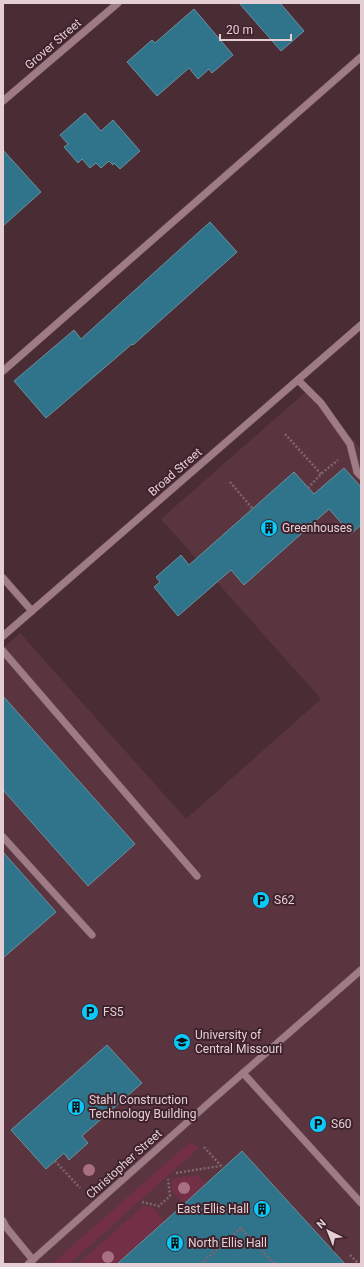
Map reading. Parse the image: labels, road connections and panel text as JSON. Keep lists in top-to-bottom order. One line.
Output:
{"streets":{"street":["Grover Street","Broad Street","Christopher Street"]},"places":{"building":["Greenhouses","Stahl Construction Technology Building","East Ellis Hall","North Ellis Hall"],"parking":["S62","FS5","S60"],"school or university":["University of Central Missouri"]},"scale_bar":"20 m","north":"top left"}
